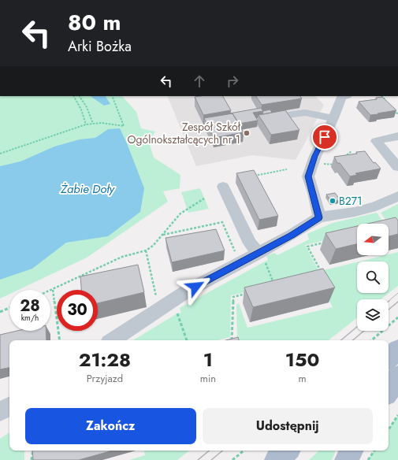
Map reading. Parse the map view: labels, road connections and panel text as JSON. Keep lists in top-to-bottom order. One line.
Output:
{"water":["Żabie Doły"],"places":["Zespół Szkół Ogólnokształcących nr 1","B271"],"north":"left","page":{"turn":["80 m","Arki Bożka"],"speed":"28 km/h","limit":"30","eta":["21:28","Przyjazd","1","min","150","m"],"buttons":["Zakończ","Udostępnij"]}}
